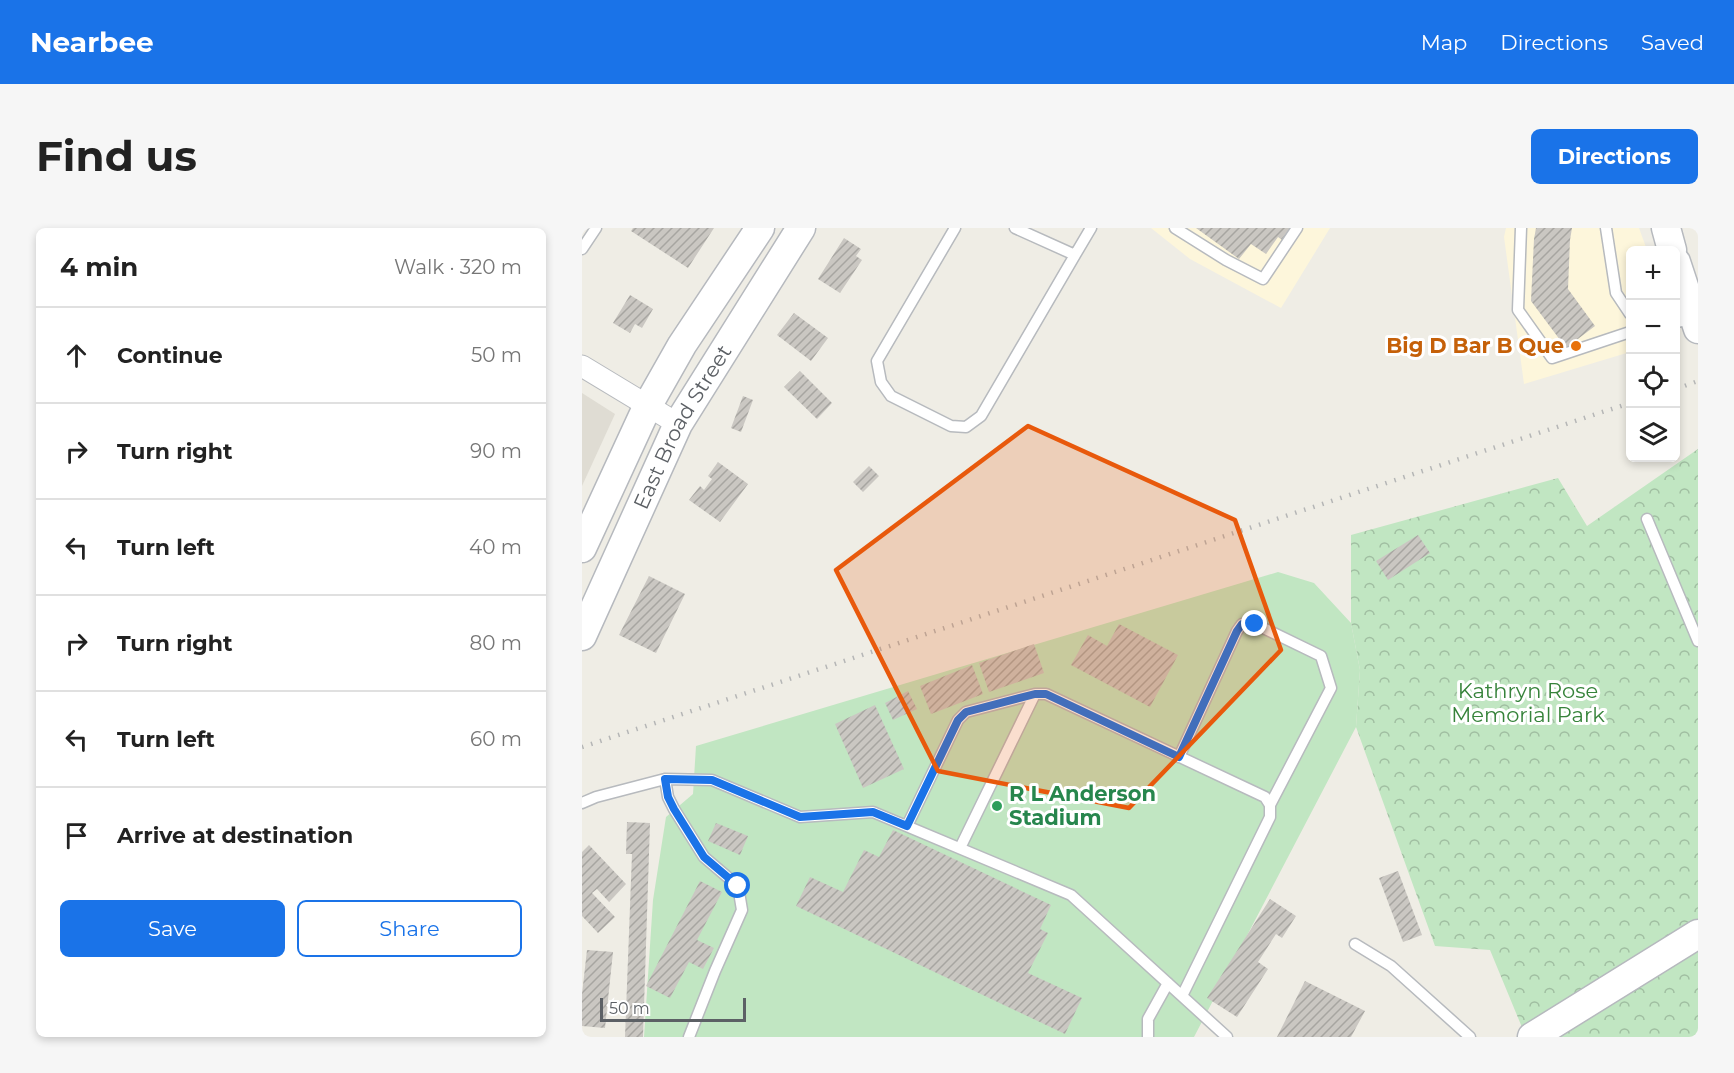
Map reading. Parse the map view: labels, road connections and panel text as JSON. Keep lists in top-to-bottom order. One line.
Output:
{"streets":{"main road":["East Broad Street"]},"parks":["Kathryn Rose Memorial Park"],"places":["Big D Bar B Que","R L Anderson Stadium"],"scale_bar":"50 m","page":{"header":"Nearbee","nav":["Map","Directions","Saved"],"buttons":["Directions",["Save","Share"]],"title":"Find us","heading":["4 min","Walk · 320 m"],"map_buttons":["+","−"],"list":[["Continue","50 m"],["Turn right","90 m"],["Turn left","40 m"],["Turn right","80 m"],["Turn left","60 m"],"Arrive at destination"],"scale":"50 m"}}
